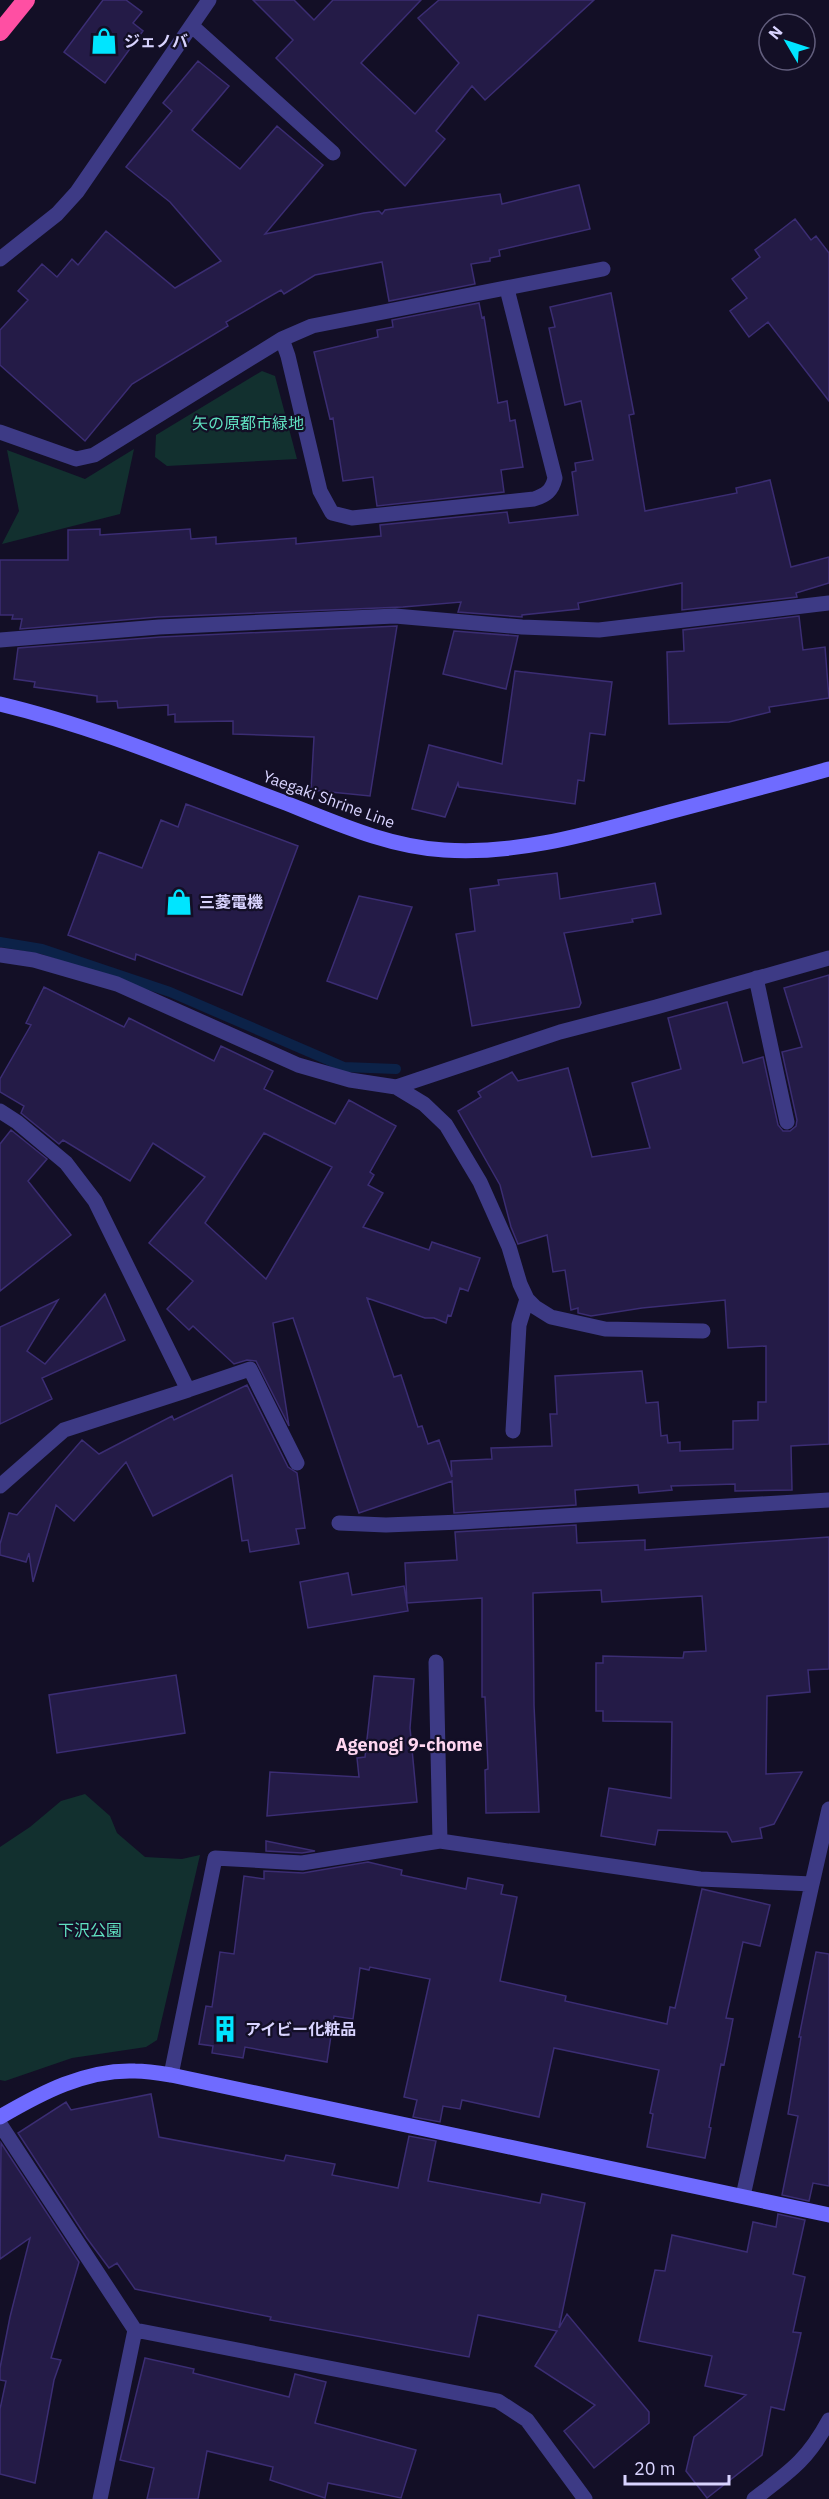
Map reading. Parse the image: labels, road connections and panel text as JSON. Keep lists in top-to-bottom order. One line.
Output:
{"streets":{"main road":["Yaegaki Shrine Line"]},"districts":["Agenogi 9-chome"],"parks":["矢の原都市緑地","下沢公園"],"places":{"shop":["ジェノバ","三菱電機"],"building":["アイビー化粧品"]},"scale_bar":"20 m","north":"top left"}
